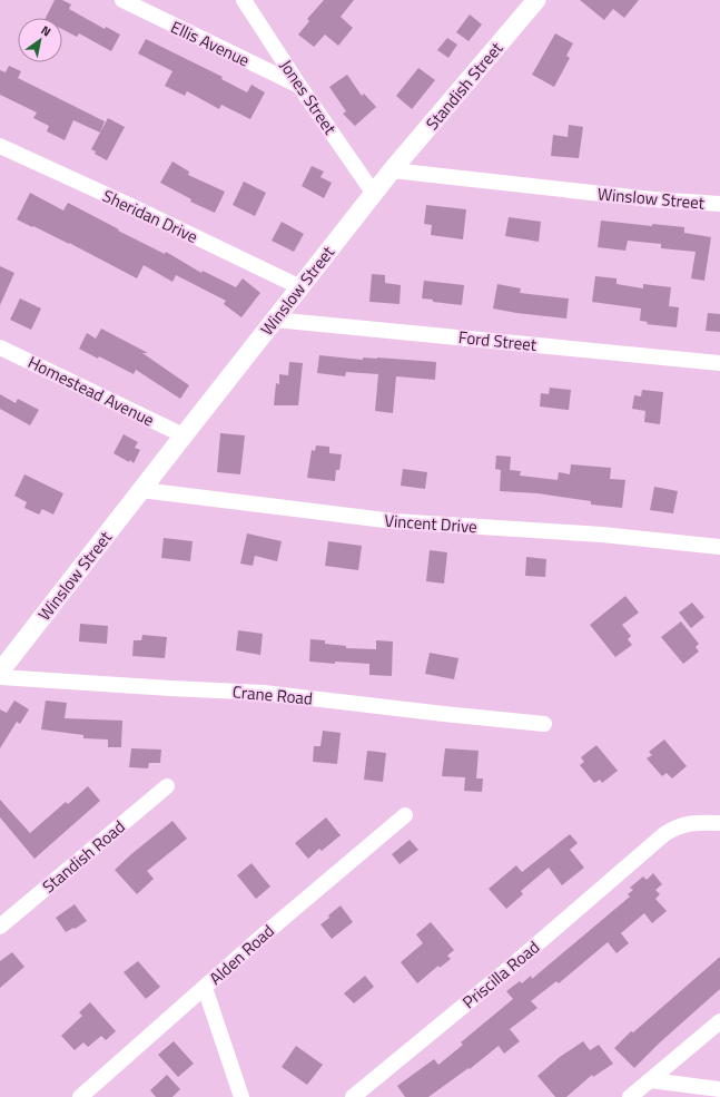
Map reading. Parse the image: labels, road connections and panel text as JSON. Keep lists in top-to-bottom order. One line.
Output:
{"streets":{"street":["Ellis Avenue","Standish Street","Jones Street","Winslow Street","Sheridan Drive","Ford Street","Homestead Avenue","Vincent Drive","Crane Road","Standish Road","Alden Road","Priscilla Road"]},"crossings":[["Ellis Avenue","Jones Street"],["Standish Street","Winslow Street"],["Jones Street","Winslow Street"],["Winslow Street","Sheridan Drive"],["Winslow Street","Ford Street"],["Winslow Street","Homestead Avenue"],["Winslow Street","Vincent Drive"]],"north":"top right"}
